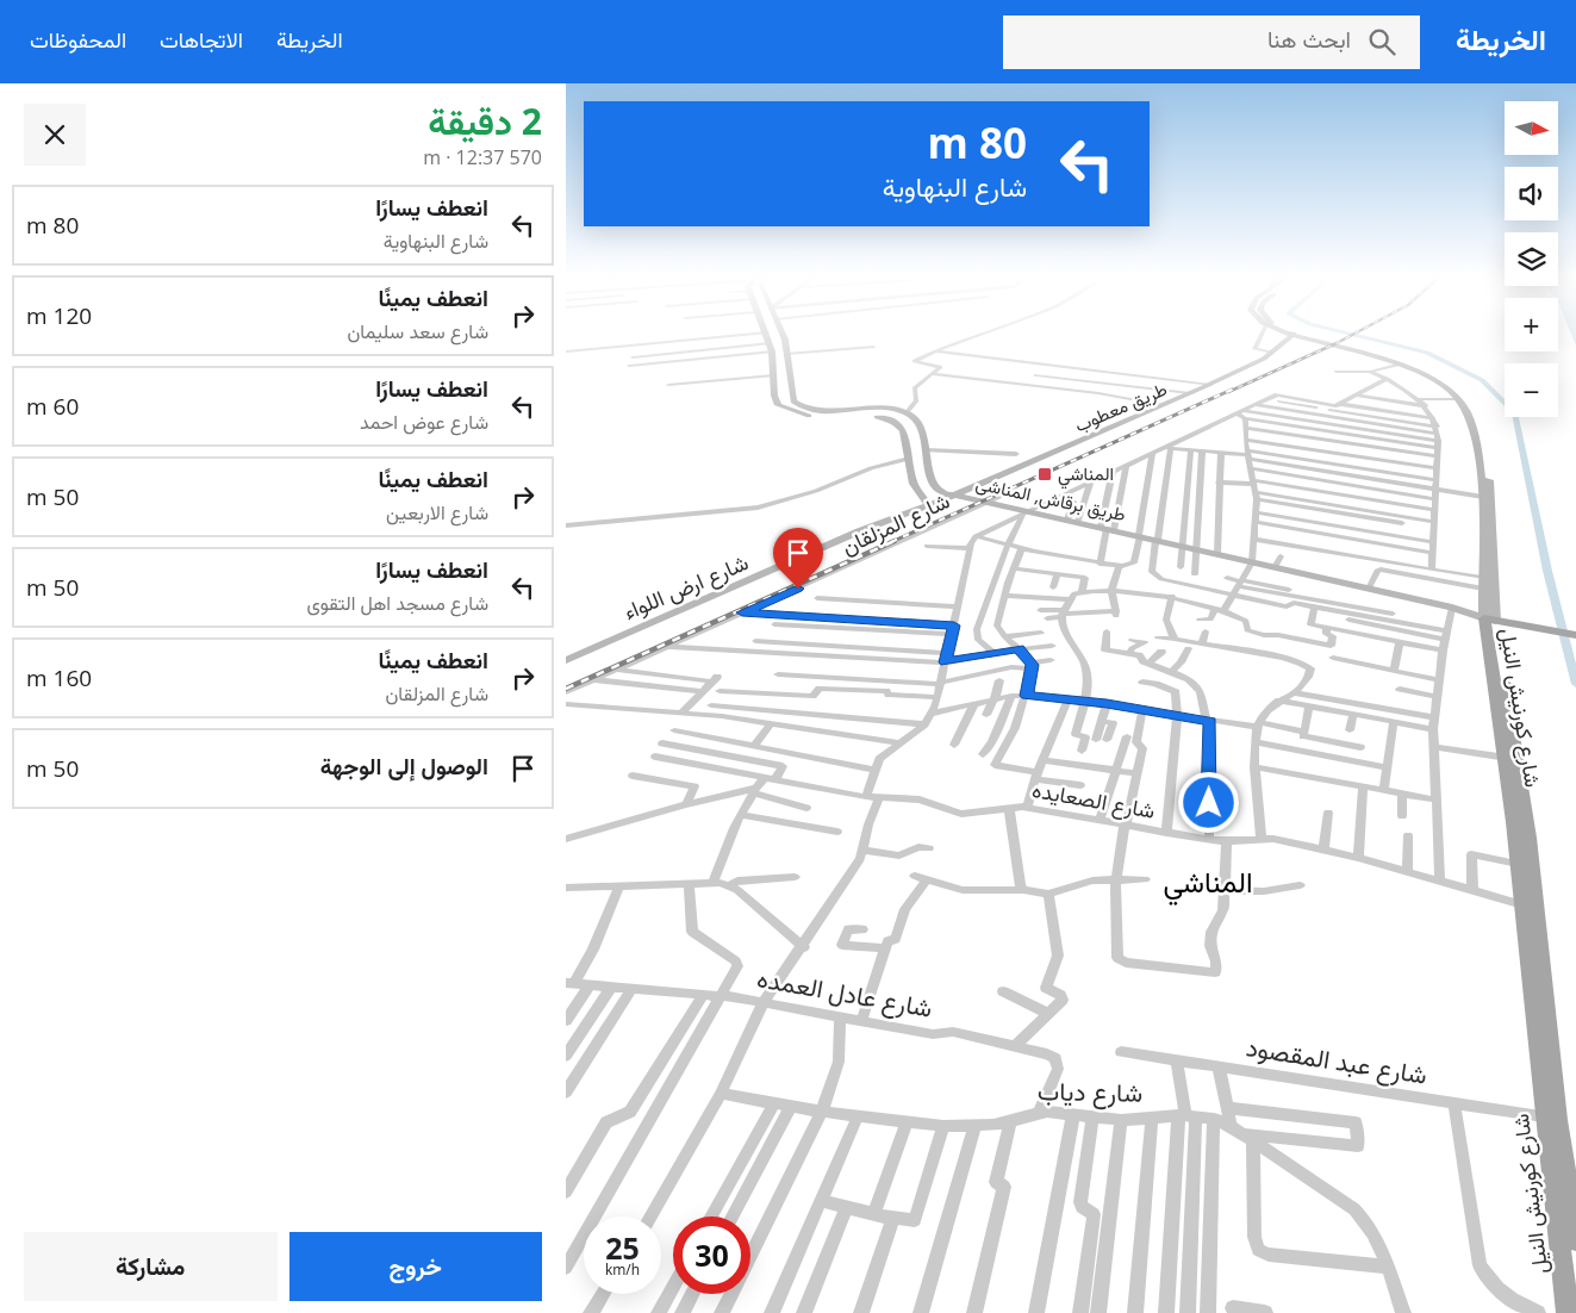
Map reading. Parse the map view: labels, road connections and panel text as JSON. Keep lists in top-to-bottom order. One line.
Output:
{"streets":{"main road":["شارع كورنيش النيل"],"street":["طريق معطوب","طريق برقاش, المناشى","شارع المزلقان","شارع ارض اللواء","شارع الصعايده","شارع عادل العمده","شارع عبد المقصود","شارع دياب"]},"crossings":[["طريق معطوب","طريق برقاش, المناشى"],["طريق معطوب","شارع ارض اللواء"],["طريق معطوب","شارع كورنيش النيل"],["طريق برقاش, المناشى","شارع المزلقان"],["طريق برقاش, المناشى","شارع ارض اللواء"],["طريق برقاش, المناشى","شارع كورنيش النيل"],["شارع كورنيش النيل","شارع الصعايده"],["شارع كورنيش النيل","شارع عبد المقصود"],["شارع عادل العمده","شارع دياب"]],"districts":["المناشي"],"places":{"transit":["المناشي"]},"north":"right","page":{"header":"الخريطة","search":"ابحث هنا","nav":["الخريطة","الاتجاهات","المحفوظات"],"heading":["2 دقيقة","570 m · 12:37"],"map_buttons":["+","−"],"turn":["80 m","شارع البنهاوية"],"list":[{"name":"انعطف يسارًا","note":"شارع البنهاوية","value":"80 m"},{"name":"انعطف يمينًا","note":"شارع سعد سليمان","value":"120 m"},{"name":"انعطف يسارًا","note":"شارع عوض احمد","value":"60 m"},{"name":"انعطف يمينًا","note":"شارع الاربعين","value":"50 m"},{"name":"انعطف يسارًا","note":"شارع مسجد اهل التقوى","value":"50 m"},{"name":"انعطف يمينًا","note":"شارع المزلقان","value":"160 m"},{"name":"الوصول إلى الوجهة","value":"50 m"}],"speed":"25 km/h","limit":"30","buttons":["خروج","مشاركة"]}}
